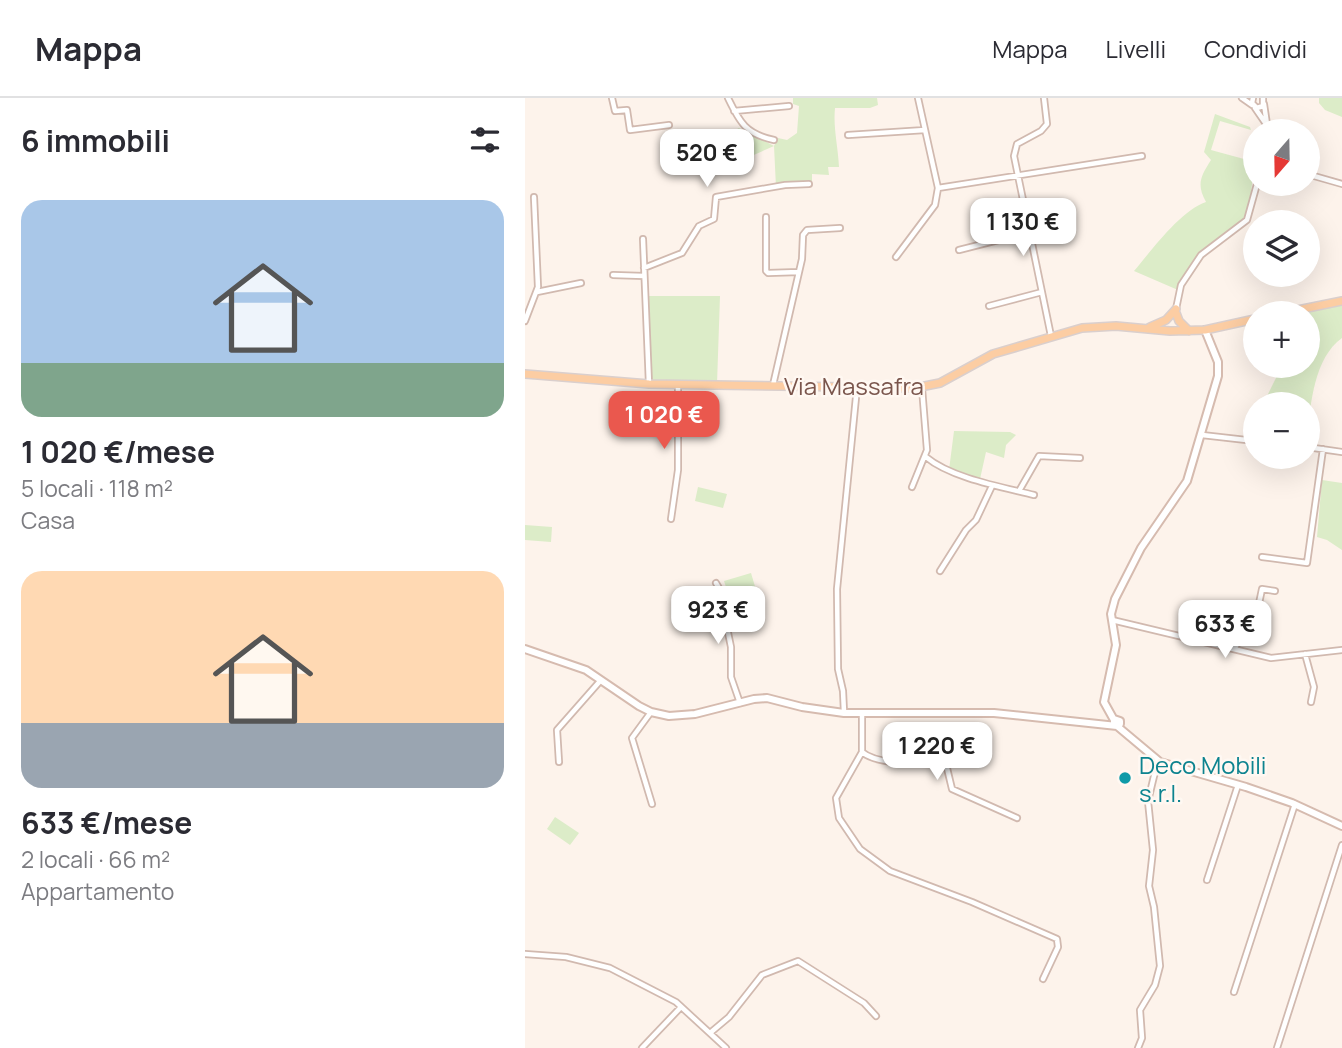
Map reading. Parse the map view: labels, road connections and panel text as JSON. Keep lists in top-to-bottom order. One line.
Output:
{"streets":{"main road":["Via Massafra"]},"places":["Deco Mobili s.r.l."],"north":"bottom","page":{"header":"Mappa","nav":["Mappa","Livelli","Condividi"],"heading":"6 immobili","map_buttons":["+","−"],"price":["520 €","1 130 €","1 020 €","923 €","633 €","1 220 €"],"list":[{"name":"1 020 €/mese","note":"5 locali · 118 m² · Casa"},{"name":"633 €/mese","note":"2 locali · 66 m² · Appartamento"}]}}
